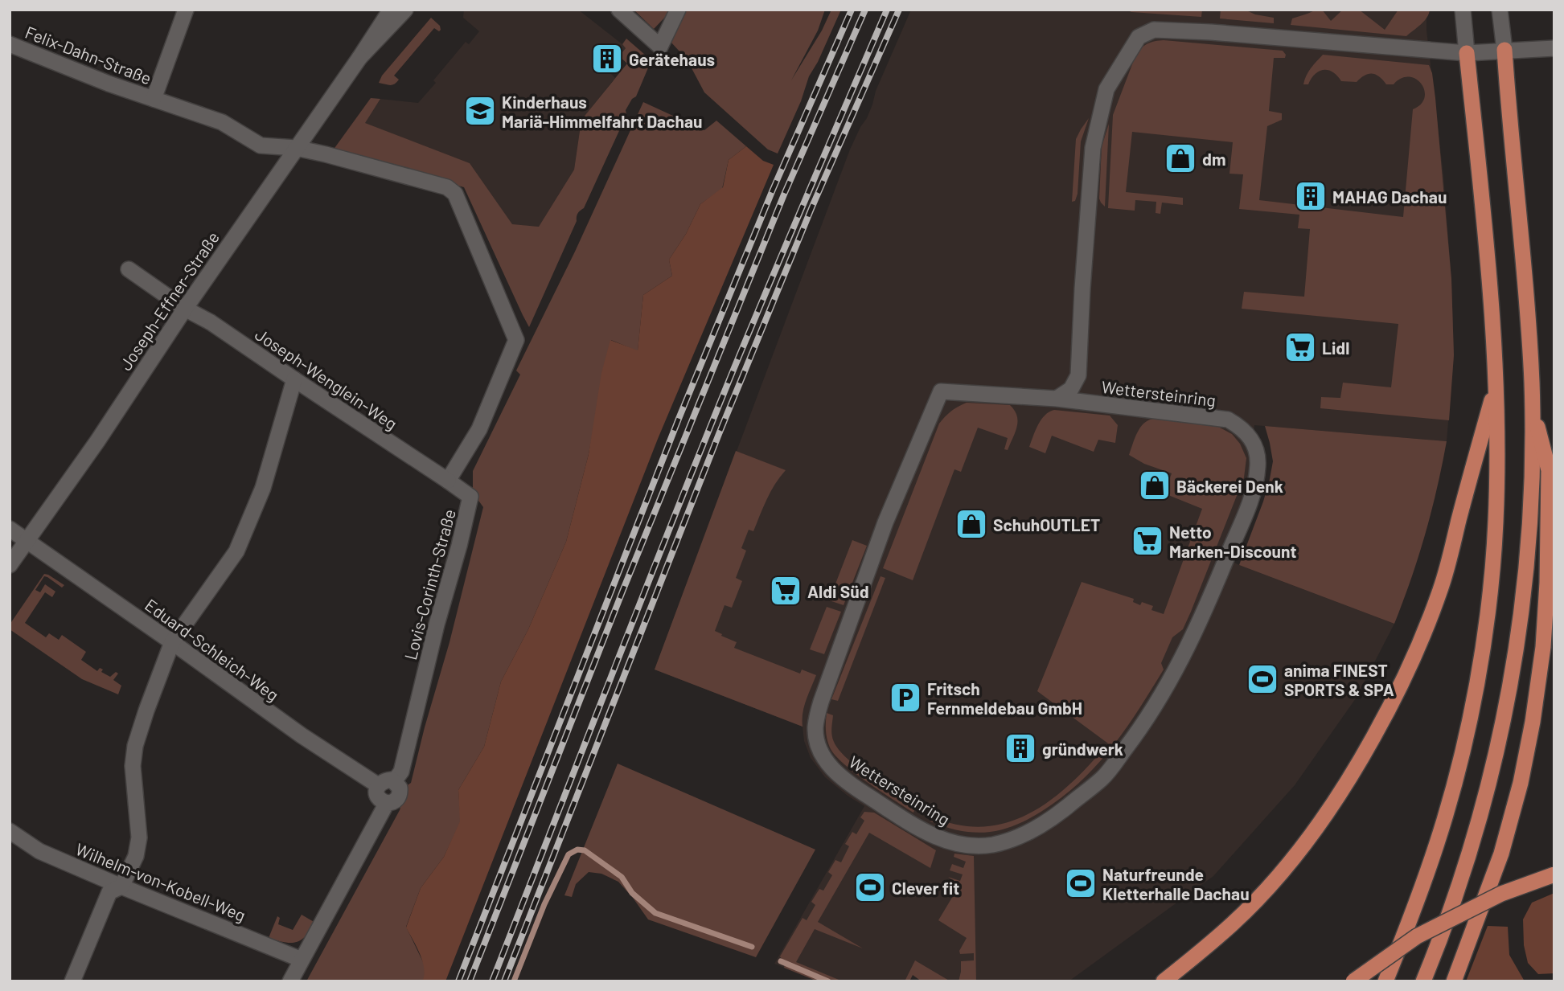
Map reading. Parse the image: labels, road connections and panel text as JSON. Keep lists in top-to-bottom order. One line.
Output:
{"streets":{"street":["Felix-Dahn-Straße","Joseph-Effner-Straße","Joseph-Wenglein-Weg","Wettersteinring","Lovis-Corinth-Straße","Eduard-Schleich-Weg","Wilhelm-von-Kobell-Weg"]},"crossings":[["Felix-Dahn-Straße","Joseph-Effner-Straße"],["Joseph-Effner-Straße","Joseph-Wenglein-Weg"],["Joseph-Effner-Straße","Eduard-Schleich-Weg"],["Joseph-Wenglein-Weg","Lovis-Corinth-Straße"],["Lovis-Corinth-Straße","Eduard-Schleich-Weg"],["Lovis-Corinth-Straße","Wilhelm-von-Kobell-Weg"]],"places":{"building":["Gerätehaus","MAHAG Dachau","gründwerk"],"school or university":["Kinderhaus Mariä-Himmelfahrt Dachau"],"shop":["dm","Bäckerei Denk","SchuhOUTLET"],"supermarket":["Lidl","Netto Marken-Discount","Aldi Süd"],"sports":["anima FINEST SPORTS & SPA","Naturfreunde Kletterhalle Dachau","Clever fit"],"parking":["Fritsch Fernmeldebau GmbH"]}}
